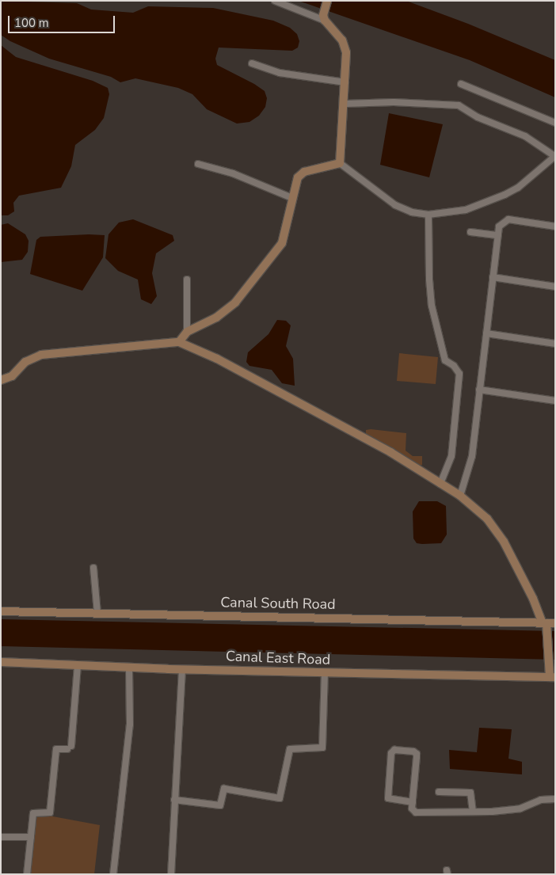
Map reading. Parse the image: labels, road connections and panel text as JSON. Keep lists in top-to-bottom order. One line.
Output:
{"streets":{"street":["Canal South Road","Canal East Road"]},"scale_bar":"100 m"}
